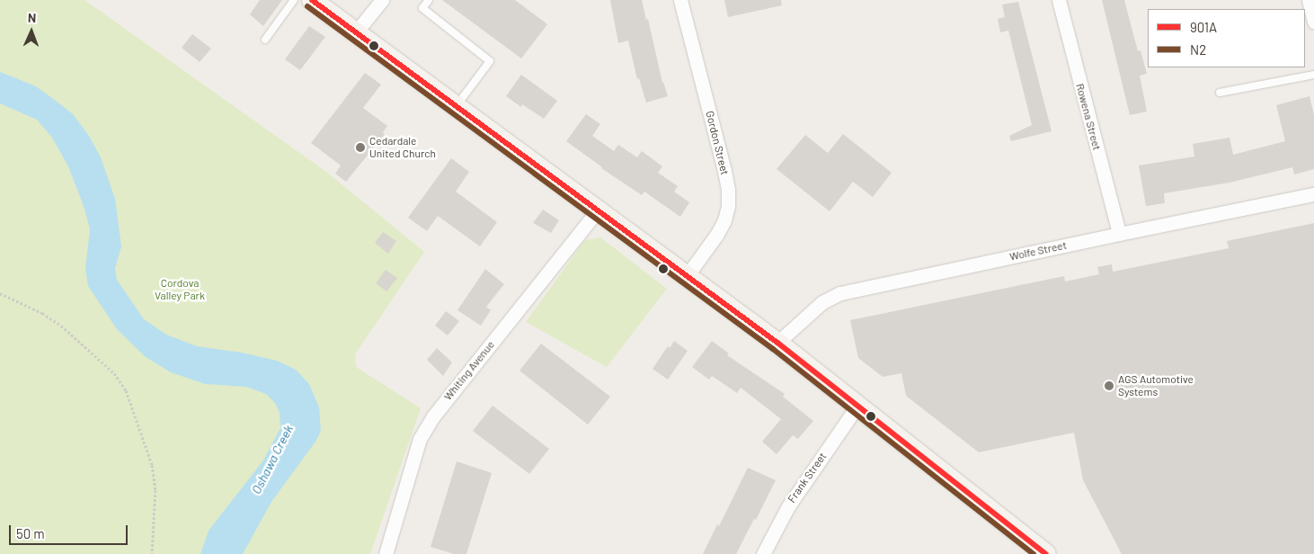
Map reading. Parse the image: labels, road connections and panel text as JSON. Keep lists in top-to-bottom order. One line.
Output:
{"streets":{"street":["Rowena Street","Gordon Street","Wolfe Street","Whiting Avenue","Frank Street"]},"crossings":[["Rowena Street","Wolfe Street"]],"water":["Oshawa Creek"],"parks":["Cordova Valley Park"],"places":["Cedardale United Church","AGS Automotive Systems"],"lines":["transit line 901A","transit line N2"],"legend":["901A","N2"],"scale_bar":"50 m","north":"top"}
